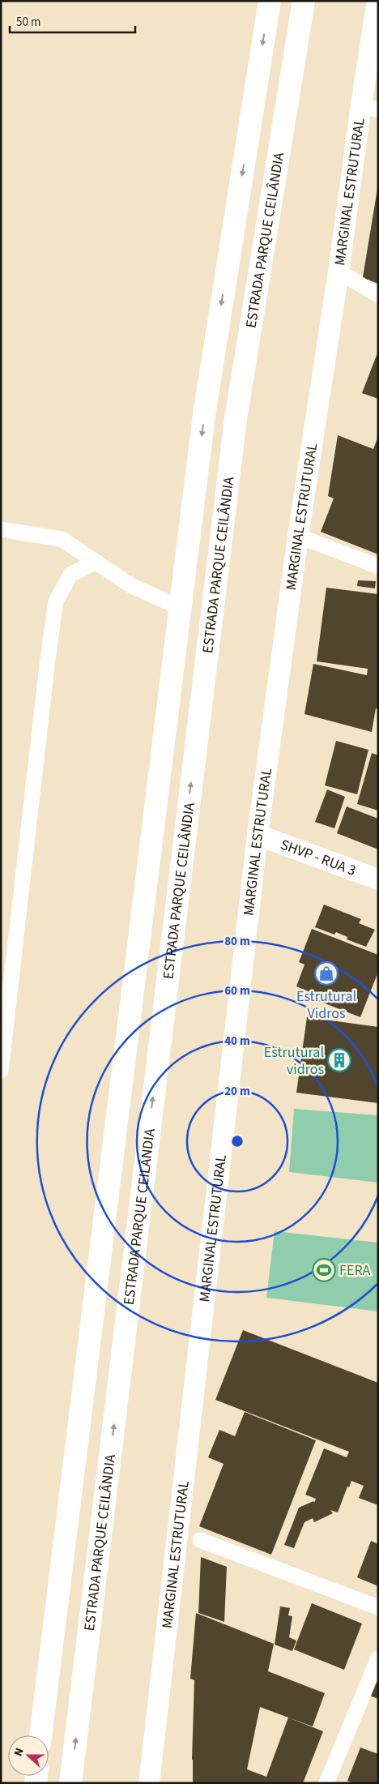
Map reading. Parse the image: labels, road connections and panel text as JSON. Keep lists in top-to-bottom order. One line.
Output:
{"streets":{"highway":["ESTRADA PARQUE CEILÂNDIA"],"main road":["MARGINAL ESTRUTURAL","SHVP - RUA 3"]},"crossings":[["MARGINAL ESTRUTURAL","SHVP - RUA 3"]],"places":{"shop":["Estrutural Vidros"],"building":["Estrutural vidros"],"sports":["FERA"]},"scale_bar":"50 m","north":"left","rings":["80 m","60 m","40 m","20 m"]}
